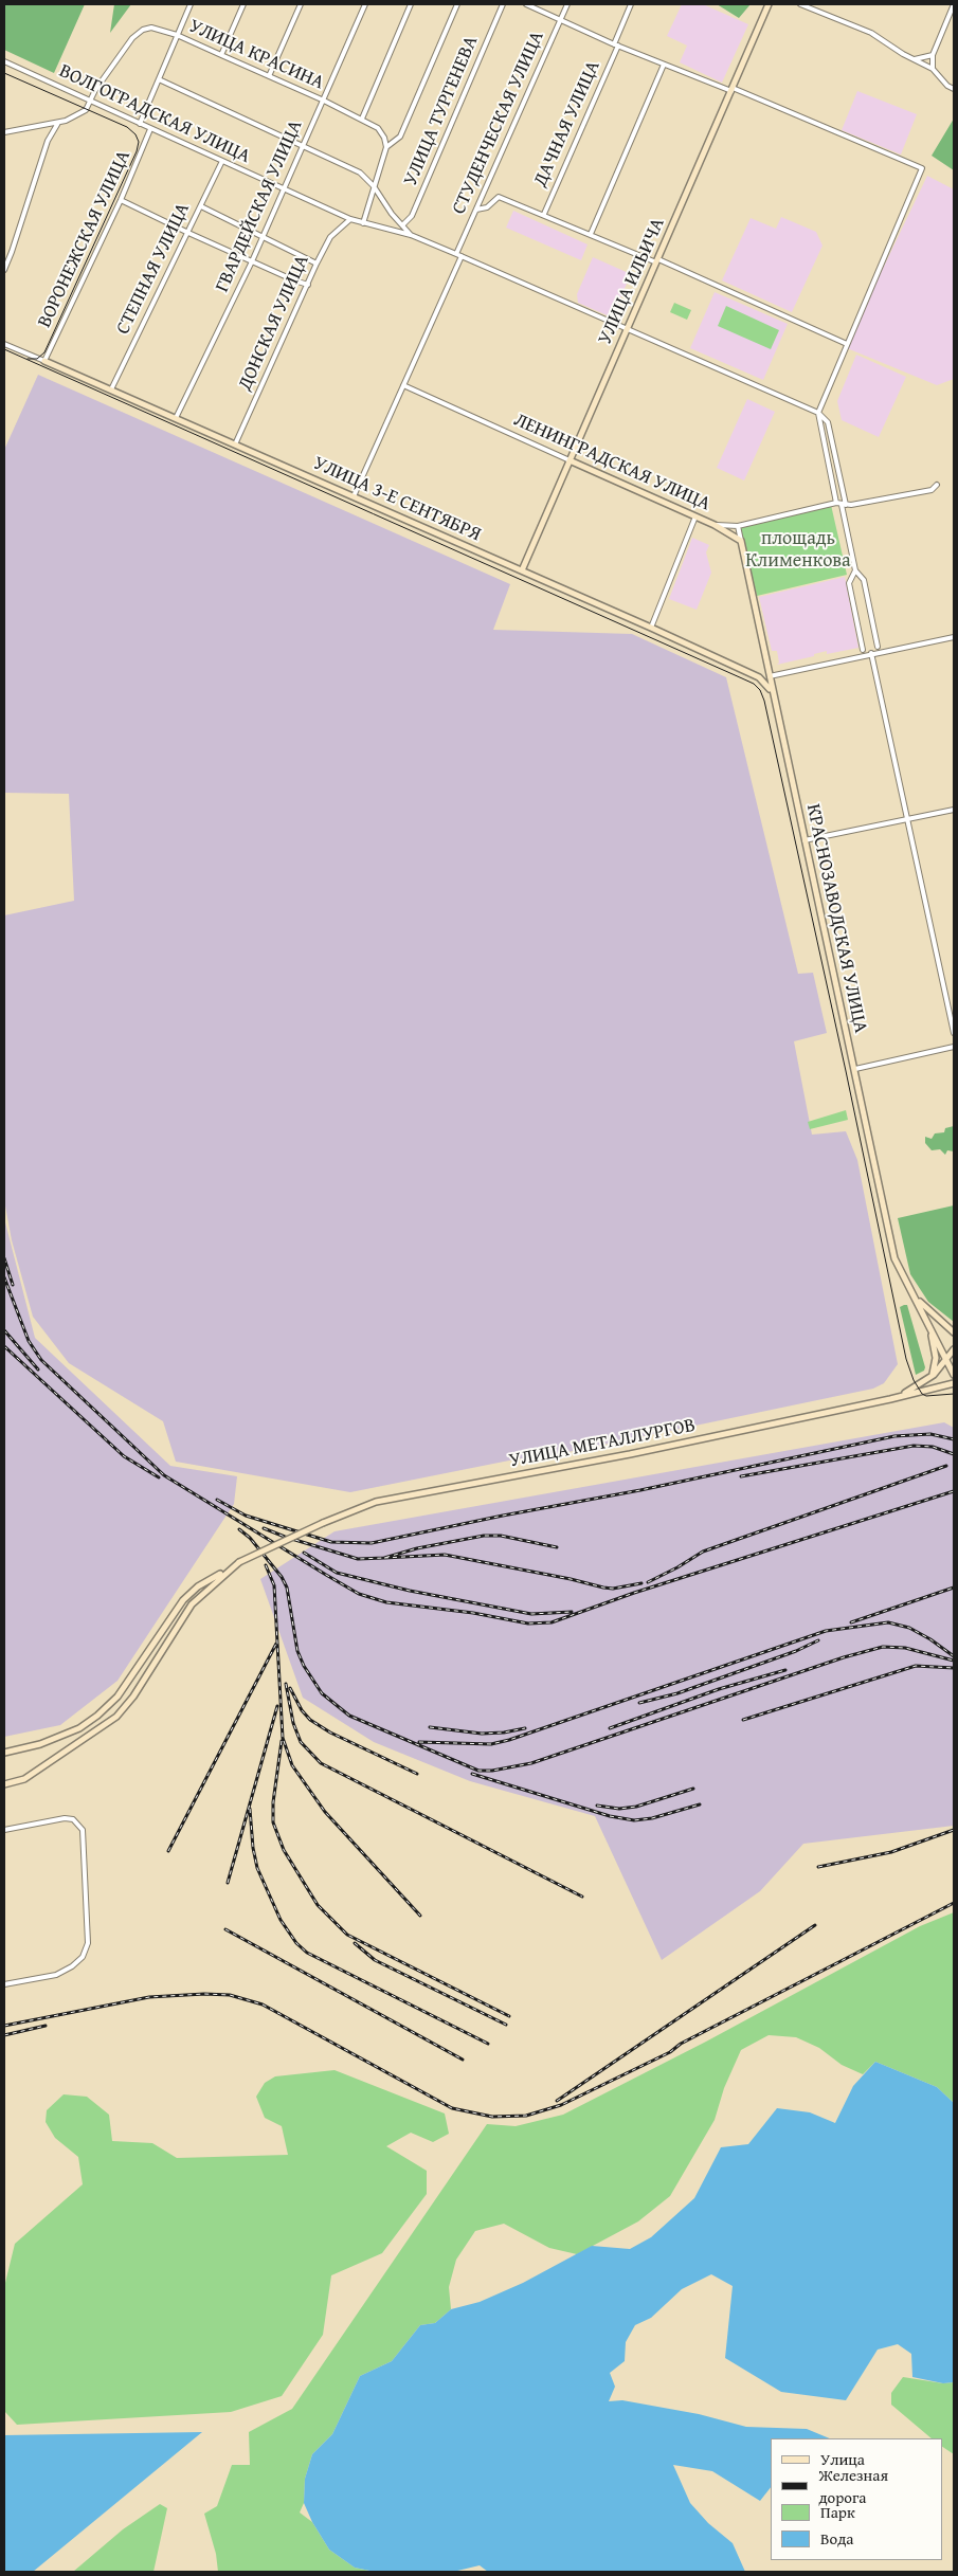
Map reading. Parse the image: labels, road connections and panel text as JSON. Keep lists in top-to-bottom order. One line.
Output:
{"streets":{"street":["УЛИЦА КРАСИНА","УЛИЦА ТУРГЕНЕВА","ВОЛГОГРАДСКАЯ УЛИЦА","СТУДЕНЧЕСКАЯ УЛИЦА","ДАЧНАЯ УЛИЦА","ГВАРДЕЙСКАЯ УЛИЦА","ВОРОНЕЖСКАЯ УЛИЦА","СТЕПНАЯ УЛИЦА","УЛИЦА ИЛЬИЧА","ДОНСКАЯ УЛИЦА","ЛЕНИНГРАДСКАЯ УЛИЦА","УЛИЦА 3-Е СЕНТЯБРЯ","КРАСНОЗАВОДСКАЯ УЛИЦА","УЛИЦА МЕТАЛЛУРГОВ"]},"crossings":[["УЛИЦА КРАСИНА","ВОЛГОГРАДСКАЯ УЛИЦА"],["УЛИЦА КРАСИНА","ГВАРДЕЙСКАЯ УЛИЦА"],["УЛИЦА ТУРГЕНЕВА","ВОЛГОГРАДСКАЯ УЛИЦА"],["ВОЛГОГРАДСКАЯ УЛИЦА","СТУДЕНЧЕСКАЯ УЛИЦА"],["ВОЛГОГРАДСКАЯ УЛИЦА","ГВАРДЕЙСКАЯ УЛИЦА"],["ВОЛГОГРАДСКАЯ УЛИЦА","ВОРОНЕЖСКАЯ УЛИЦА"],["ВОЛГОГРАДСКАЯ УЛИЦА","СТЕПНАЯ УЛИЦА"],["ВОЛГОГРАДСКАЯ УЛИЦА","УЛИЦА ИЛЬИЧА"],["ВОЛГОГРАДСКАЯ УЛИЦА","ДОНСКАЯ УЛИЦА"],["ГВАРДЕЙСКАЯ УЛИЦА","УЛИЦА 3-Е СЕНТЯБРЯ"],["ВОРОНЕЖСКАЯ УЛИЦА","УЛИЦА 3-Е СЕНТЯБРЯ"],["СТЕПНАЯ УЛИЦА","УЛИЦА 3-Е СЕНТЯБРЯ"],["УЛИЦА ИЛЬИЧА","ЛЕНИНГРАДСКАЯ УЛИЦА"],["УЛИЦА ИЛЬИЧА","УЛИЦА 3-Е СЕНТЯБРЯ"],["ДОНСКАЯ УЛИЦА","УЛИЦА 3-Е СЕНТЯБРЯ"],["ЛЕНИНГРАДСКАЯ УЛИЦА","КРАСНОЗАВОДСКАЯ УЛИЦА"],["УЛИЦА 3-Е СЕНТЯБРЯ","КРАСНОЗАВОДСКАЯ УЛИЦА"]],"parks":["площадь Клименкова"],"legend":["Улица","Железная дорога","Парк","Вода"]}
